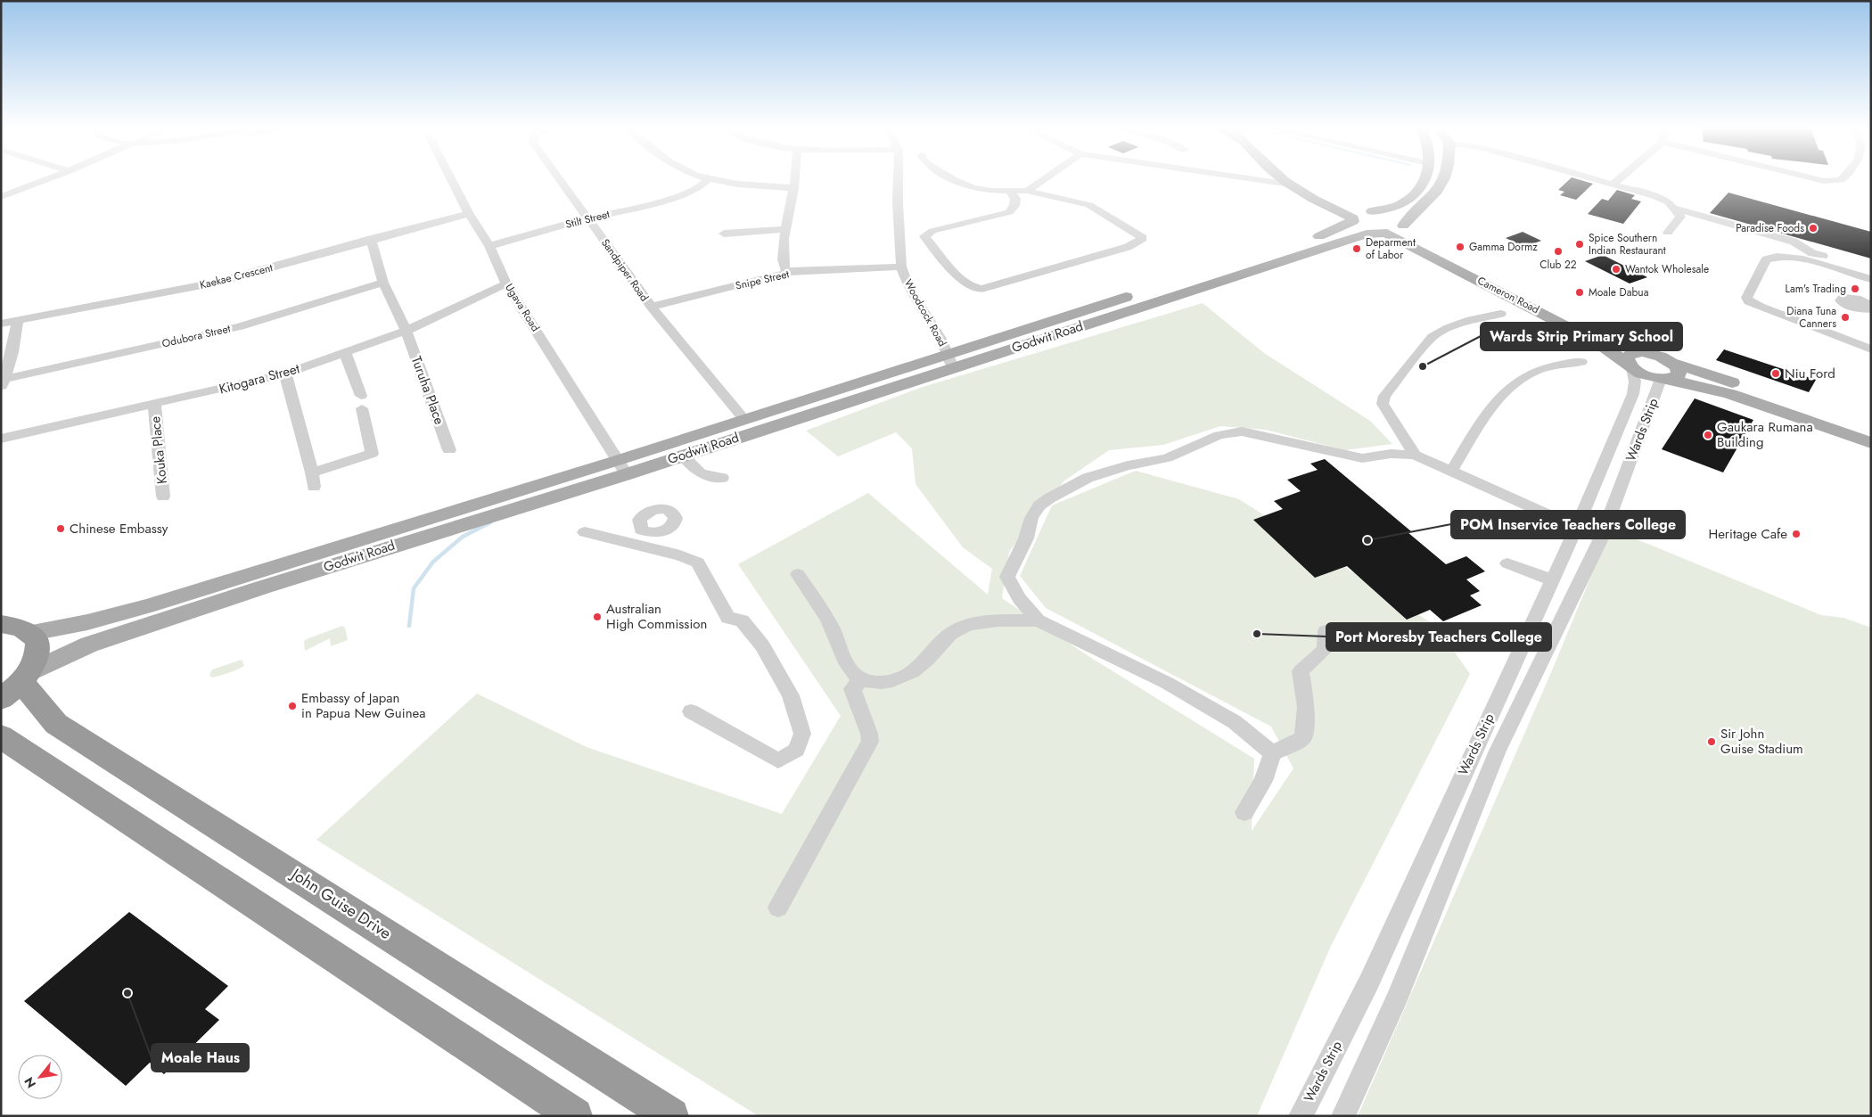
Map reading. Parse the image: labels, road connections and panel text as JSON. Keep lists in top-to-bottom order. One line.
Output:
{"streets":{"highway":["John Guise Drive"],"main road":["Cameron Road","Godwit Road"],"street":["Stilt Street","Sandpiper Road","Kaekae Crescent","Snipe Street","Ugava Road","Woodcock Road","Odubora Street","Kitogara Street","Turuha Place","Wards Strip","Kouka Place"]},"crossings":[["Stilt Street","Sandpiper Road"],["Stilt Street","Ugava Road"],["Sandpiper Road","Snipe Street"],["Sandpiper Road","Godwit Road"],["Kaekae Crescent","Ugava Road"],["Kaekae Crescent","Turuha Place"],["Snipe Street","Woodcock Road"],["Cameron Road","Godwit Road"],["Cameron Road","Wards Strip"],["Ugava Road","Godwit Road"],["Ugava Road","Kitogara Street"],["Woodcock Road","Godwit Road"],["Odubora Street","Turuha Place"],["Godwit Road","John Guise Drive"],["Kitogara Street","Turuha Place"],["Kitogara Street","Kouka Place"]],"places":["Paradise Foods","Spice Southern Indian Restaurant","Gamma Dormz","Deparment of Labor","Club 22","Wantok Wholesale","Lam's Trading","Moale Dabua","Diana Tuna Canners","Wards Strip Primary School","Niu Ford","Gaukara Rumana Building","Chinese Embassy","Heritage Cafe","POM Inservice Teachers College","Australian High Commission","Port Moresby Teachers College","Embassy of Japan in Papua New Guinea","Sir John Guise Stadium","Moale Haus"],"north":"bottom left"}
